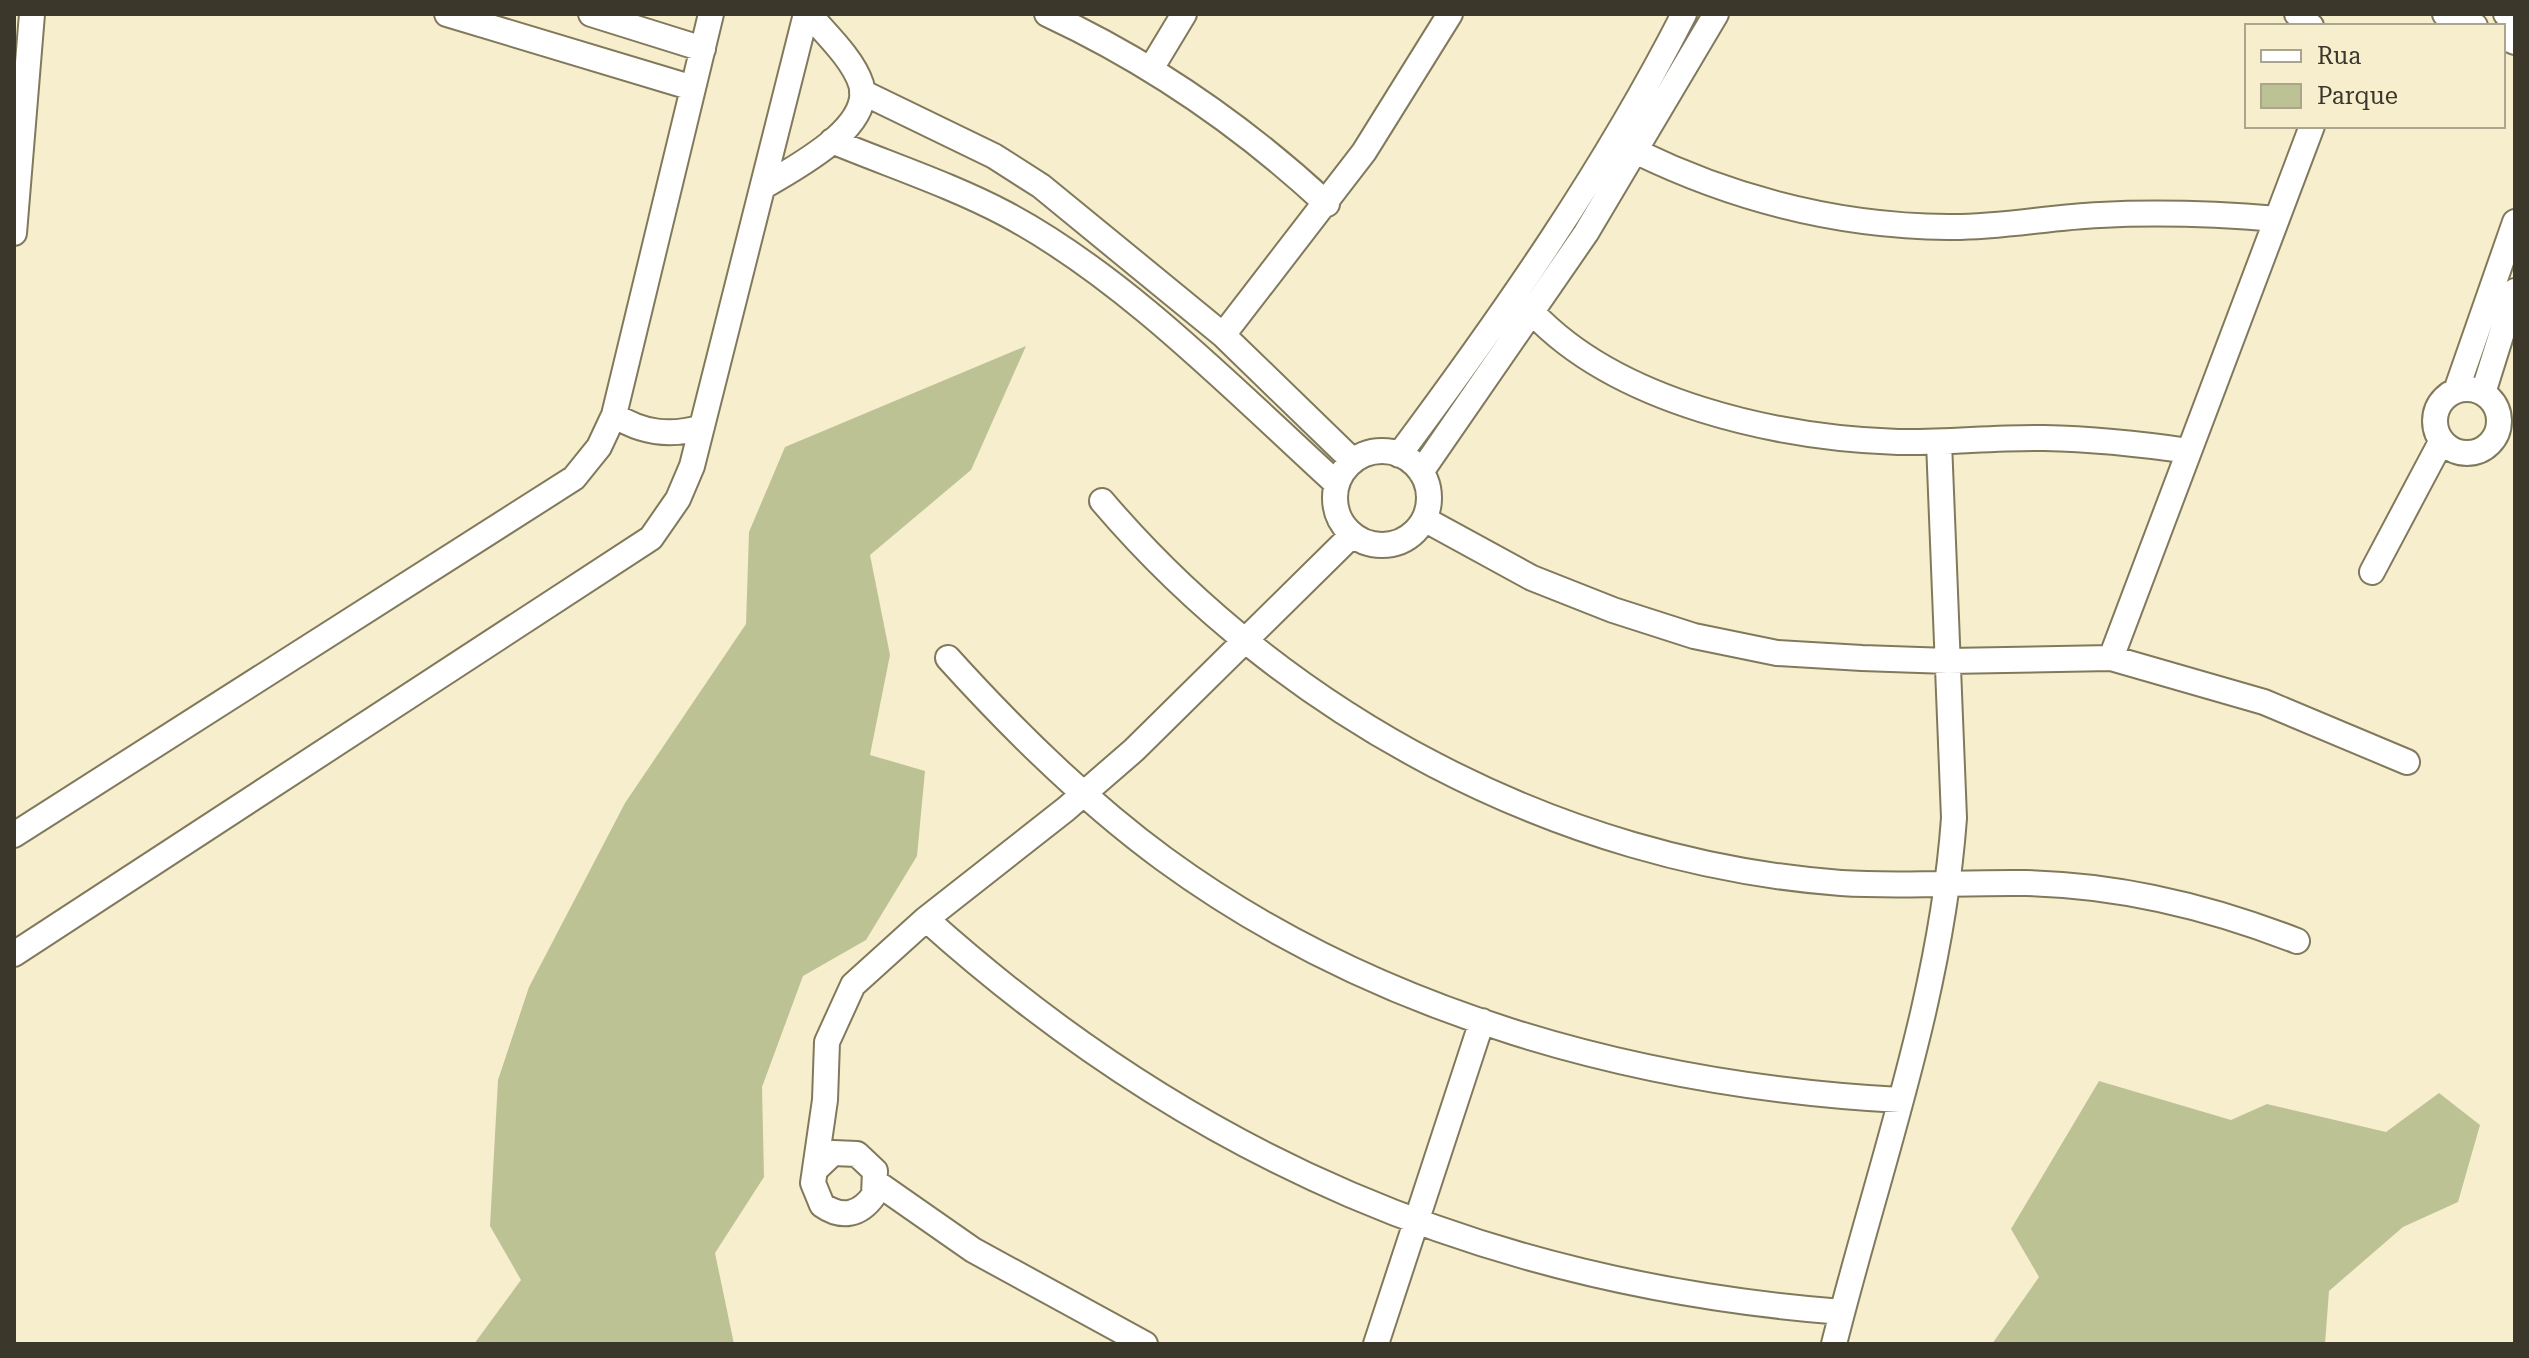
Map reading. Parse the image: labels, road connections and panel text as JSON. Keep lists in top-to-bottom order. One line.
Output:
{"legend":["Rua","Parque"]}
